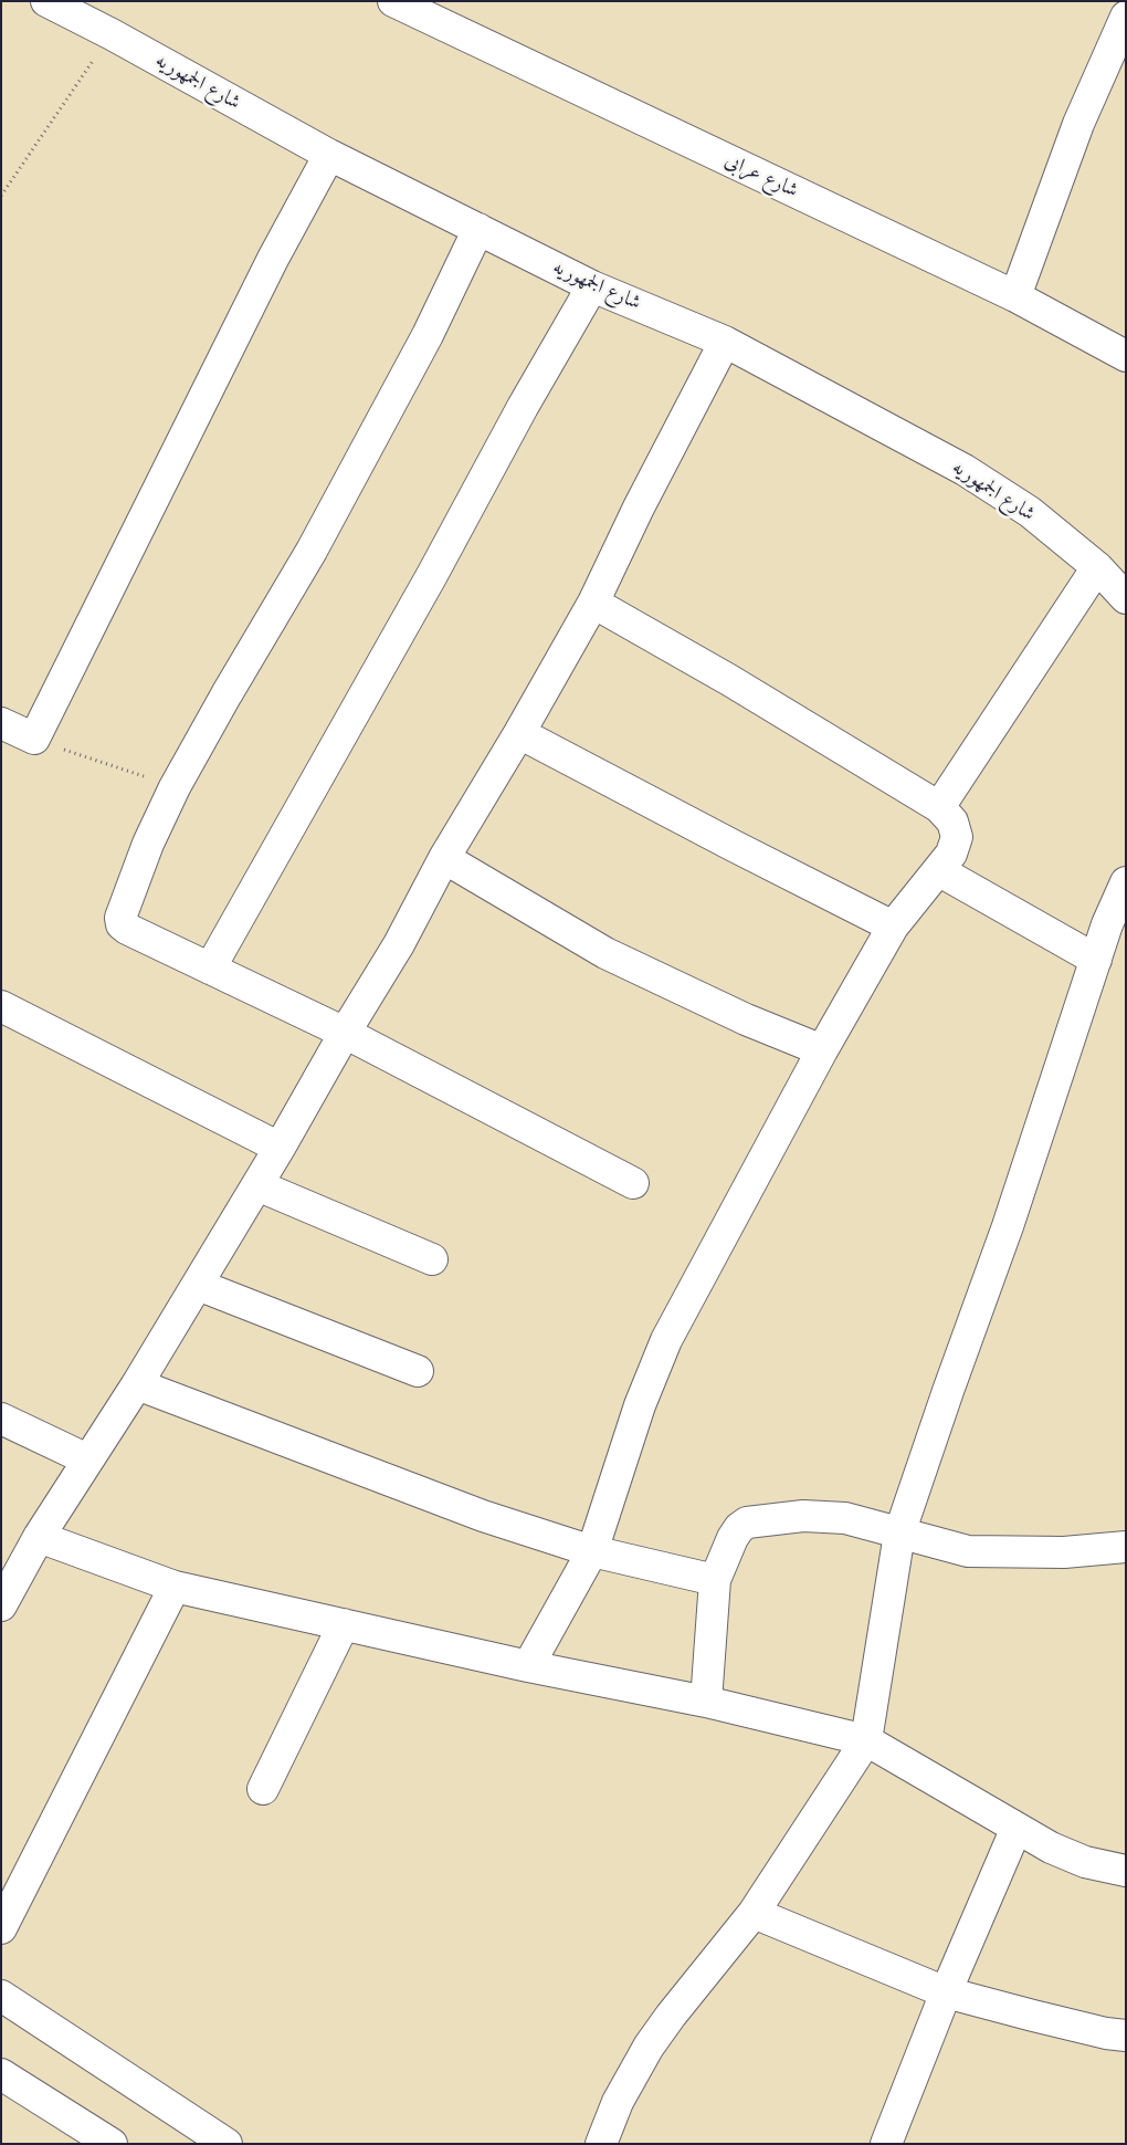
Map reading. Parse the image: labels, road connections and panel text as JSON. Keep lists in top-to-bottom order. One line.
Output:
{"streets":{"street":["شارع الجمهوريه","شارع عرابى"]}}
